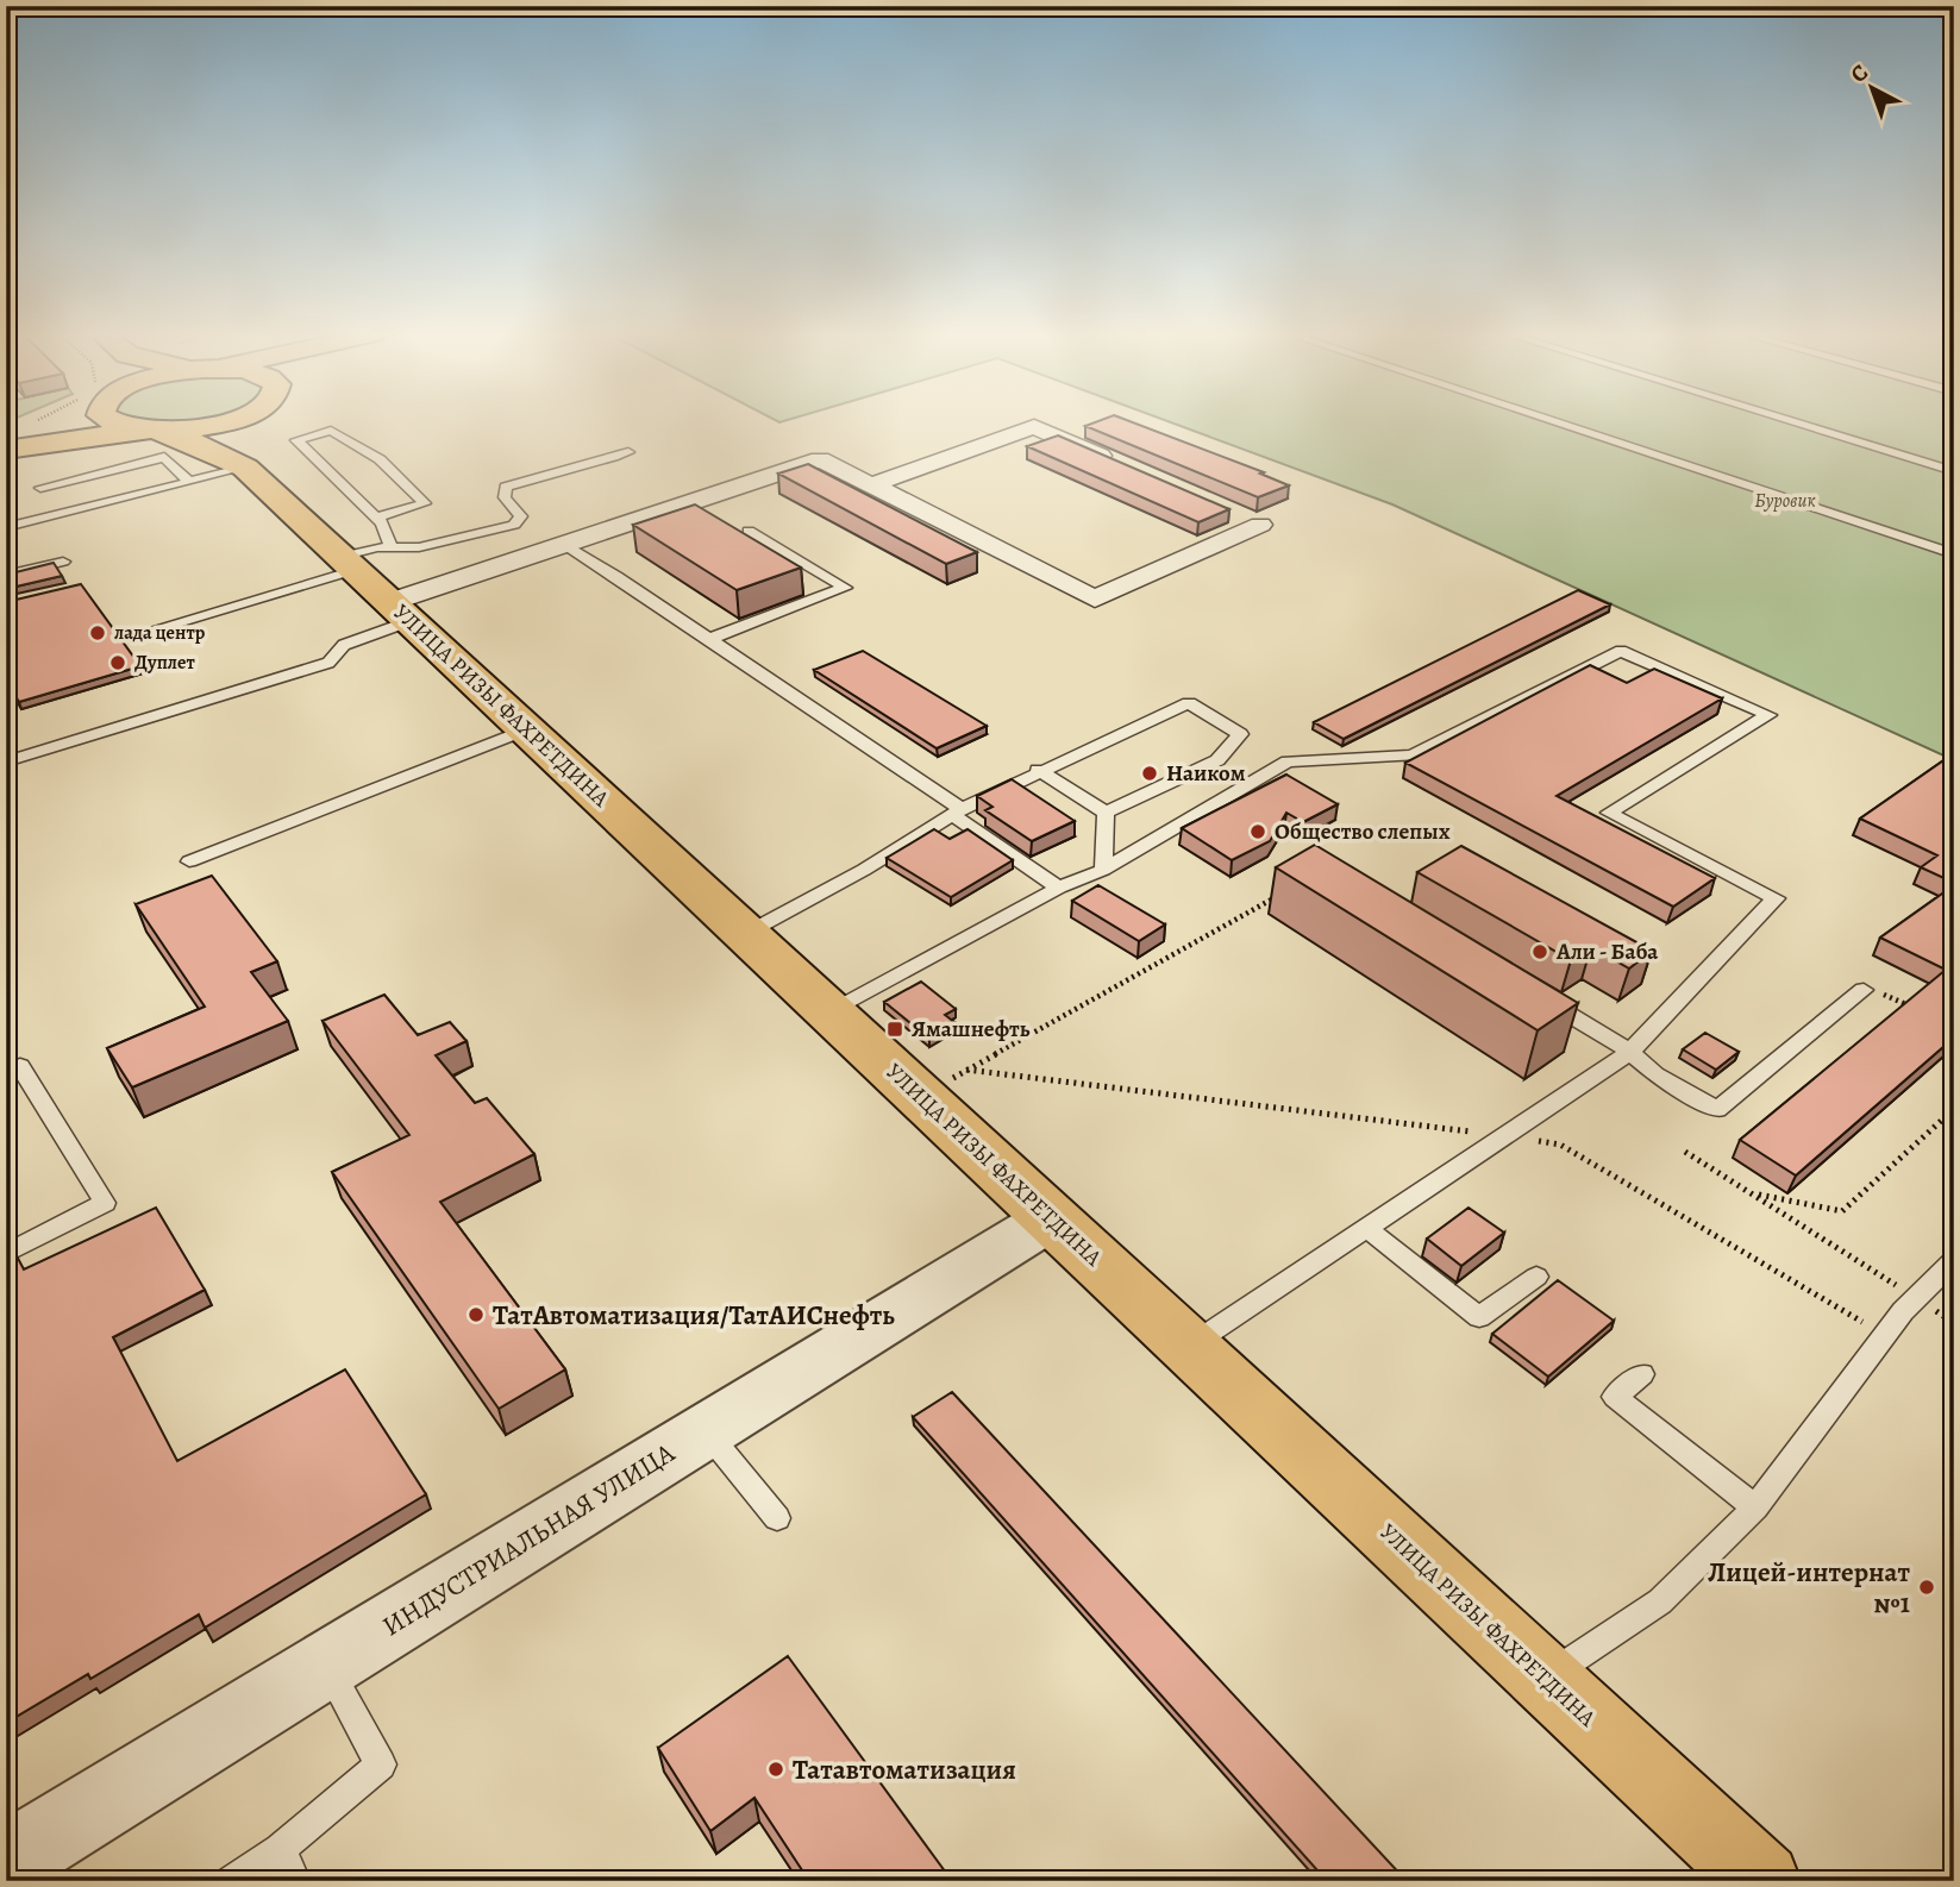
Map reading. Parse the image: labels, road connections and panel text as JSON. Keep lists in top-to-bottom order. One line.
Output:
{"streets":{"main road":["УЛИЦА РИЗЫ ФАХРЕТДИНА"],"street":["ИНДУСТРИАЛЬНАЯ УЛИЦА"]},"crossings":[["УЛИЦА РИЗЫ ФАХРЕТДИНА","ИНДУСТРИАЛЬНАЯ УЛИЦА"]],"parks":["Буровик"],"places":{"other":["лада центр","Дуплет","Наиком","Общество слепых","Али - Баба","ТатАвтоматизация/ТатАИСнефть","Лицей-интернат №1","Татавтоматизация"],"transit":["Ямашнефть"]},"north":"top left"}
